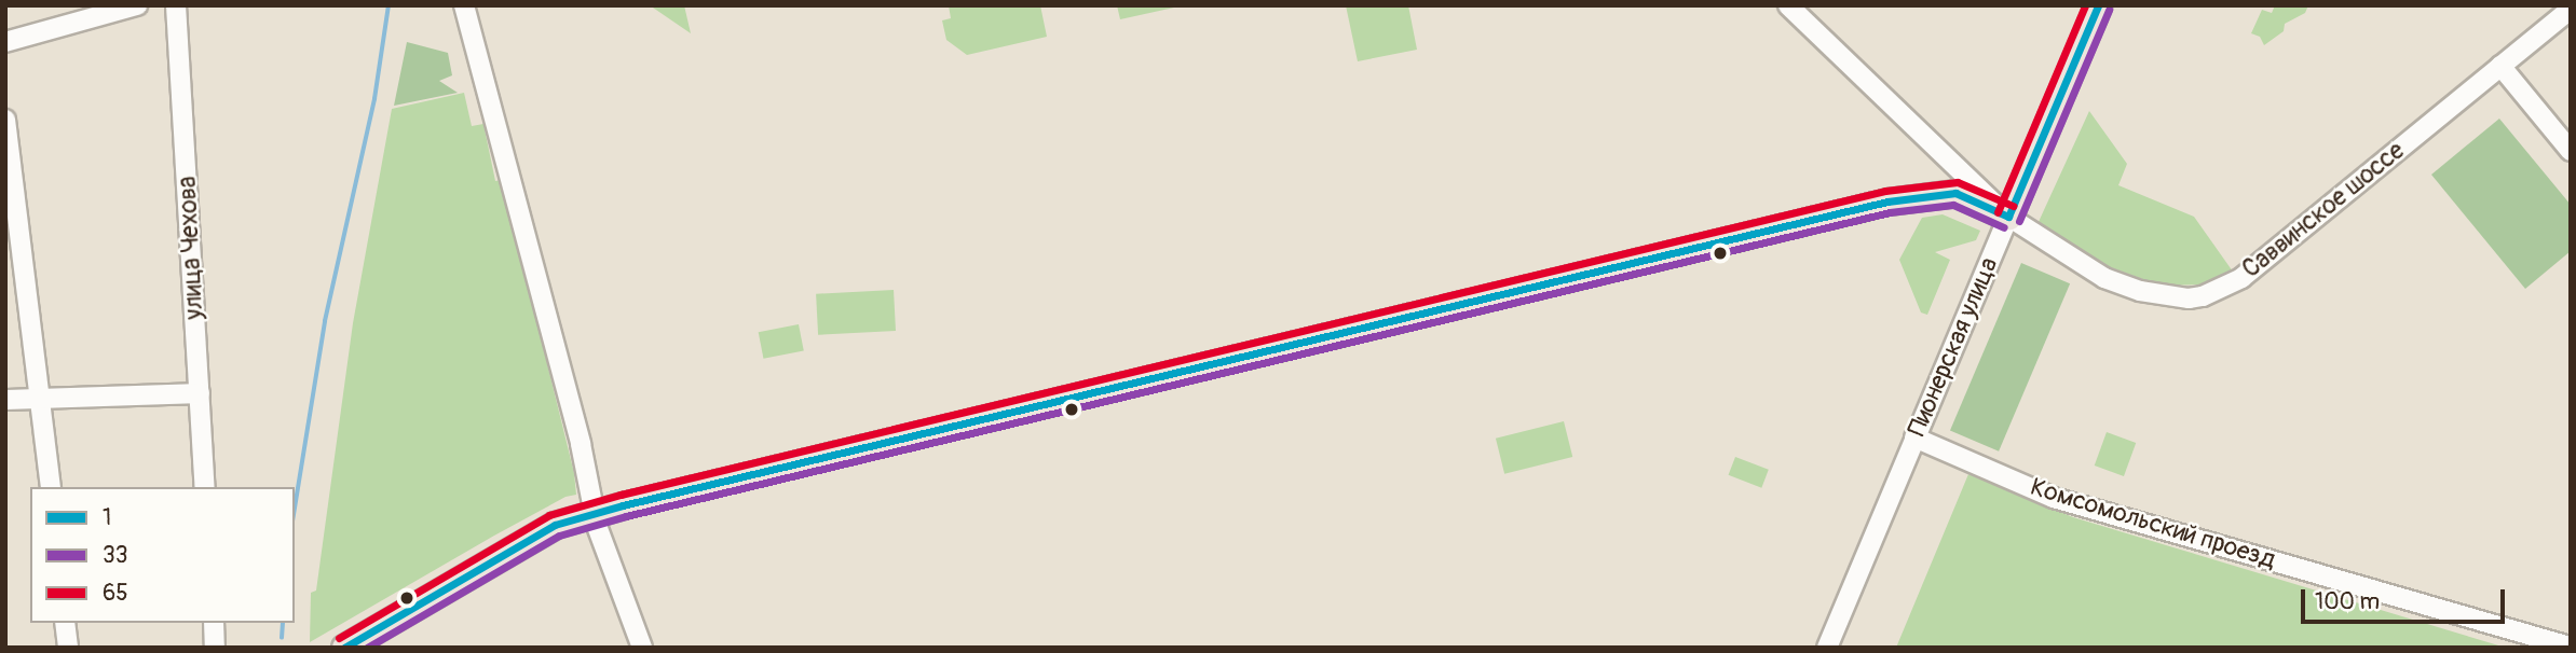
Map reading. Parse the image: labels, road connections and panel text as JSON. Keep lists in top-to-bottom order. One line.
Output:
{"streets":{"main road":["Пионерская улица"],"street":["Саввинское шоссе","улица Чехова","Комсомольский проезд"]},"crossings":[["Саввинское шоссе","Пионерская улица"],["Пионерская улица","Комсомольский проезд"]],"lines":["transit line 1","transit line 65","transit line 33"],"legend":["1","33","65"],"scale_bar":"100 m"}
